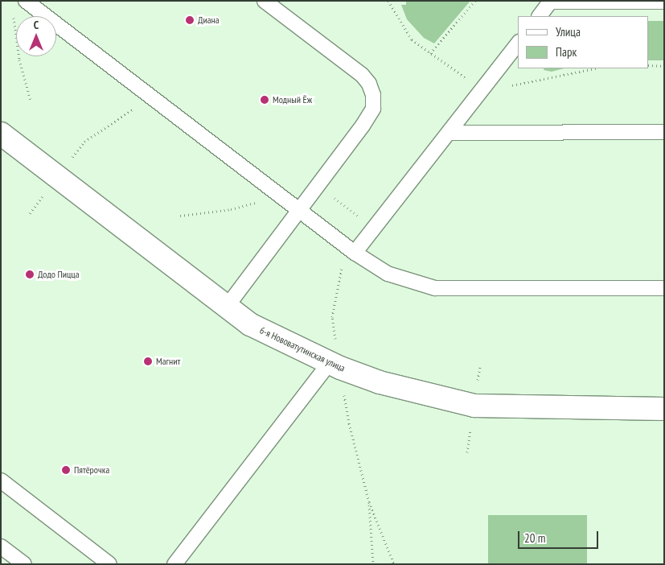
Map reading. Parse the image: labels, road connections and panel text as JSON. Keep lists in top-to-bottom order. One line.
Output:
{"streets":{"street":["6-я Нововатутинская улица"]},"places":["Диана","Модный Ёж","Додо Пицца","Магнит","Пятёрочка"],"legend":["Улица","Парк"],"scale_bar":"20 m","north":"top"}
